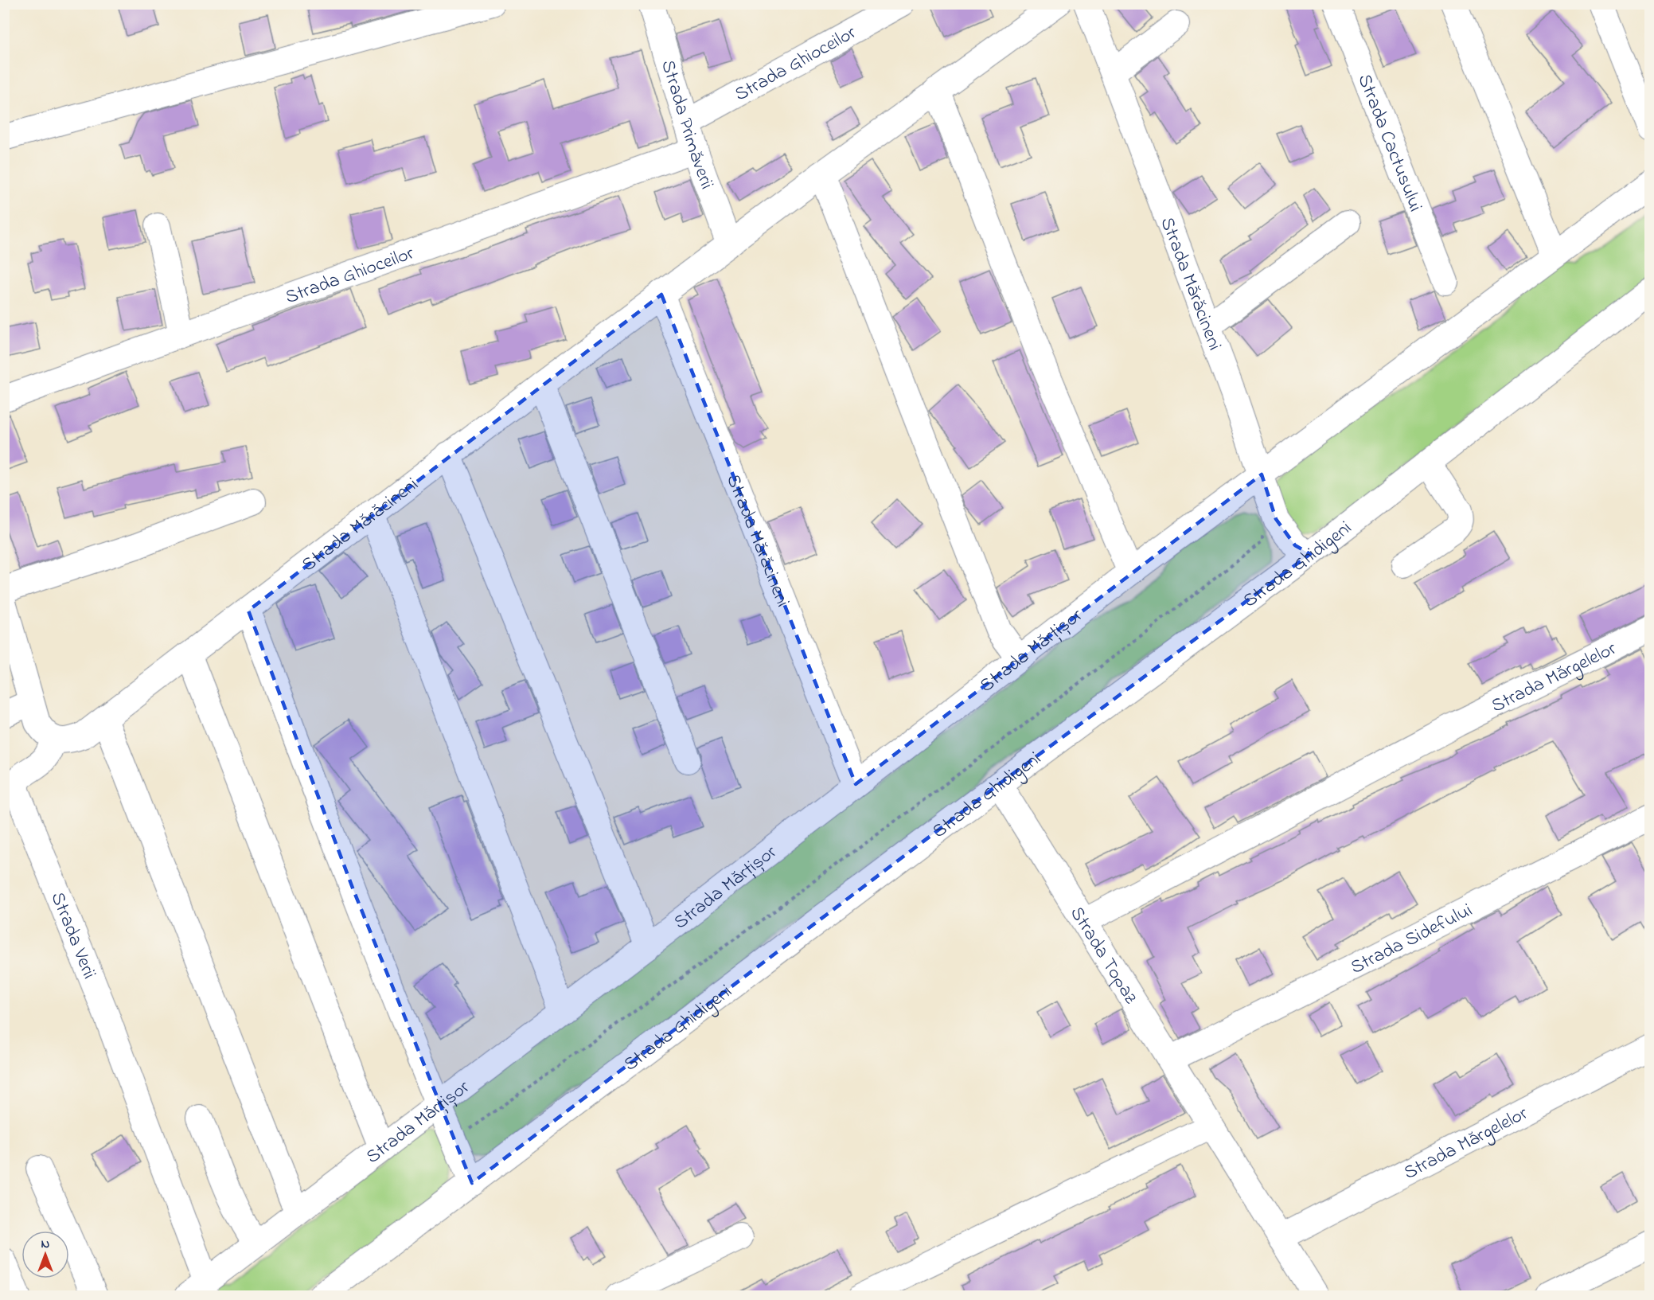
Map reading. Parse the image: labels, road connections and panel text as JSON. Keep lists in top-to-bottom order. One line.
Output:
{"streets":{"street":["Strada Ghioceilor","Strada Primăverii","Strada Cactusului","Strada Mărăcineni","Strada Ghidigeni","Strada Mărțișor","Strada Mărgelelor","Strada Verii","Strada Sidefului","Strada Topaz"]},"crossings":[["Strada Ghioceilor","Strada Primăverii"],["Strada Primăverii","Strada Mărăcineni"],["Strada Mărăcineni","Strada Ghidigeni"],["Strada Mărăcineni","Strada Mărțișor"],["Strada Mărăcineni","Strada Verii"],["Strada Ghidigeni","Strada Topaz"],["Strada Mărțișor","Strada Verii"],["Strada Mărgelelor","Strada Topaz"],["Strada Sidefului","Strada Topaz"]],"north":"top"}
